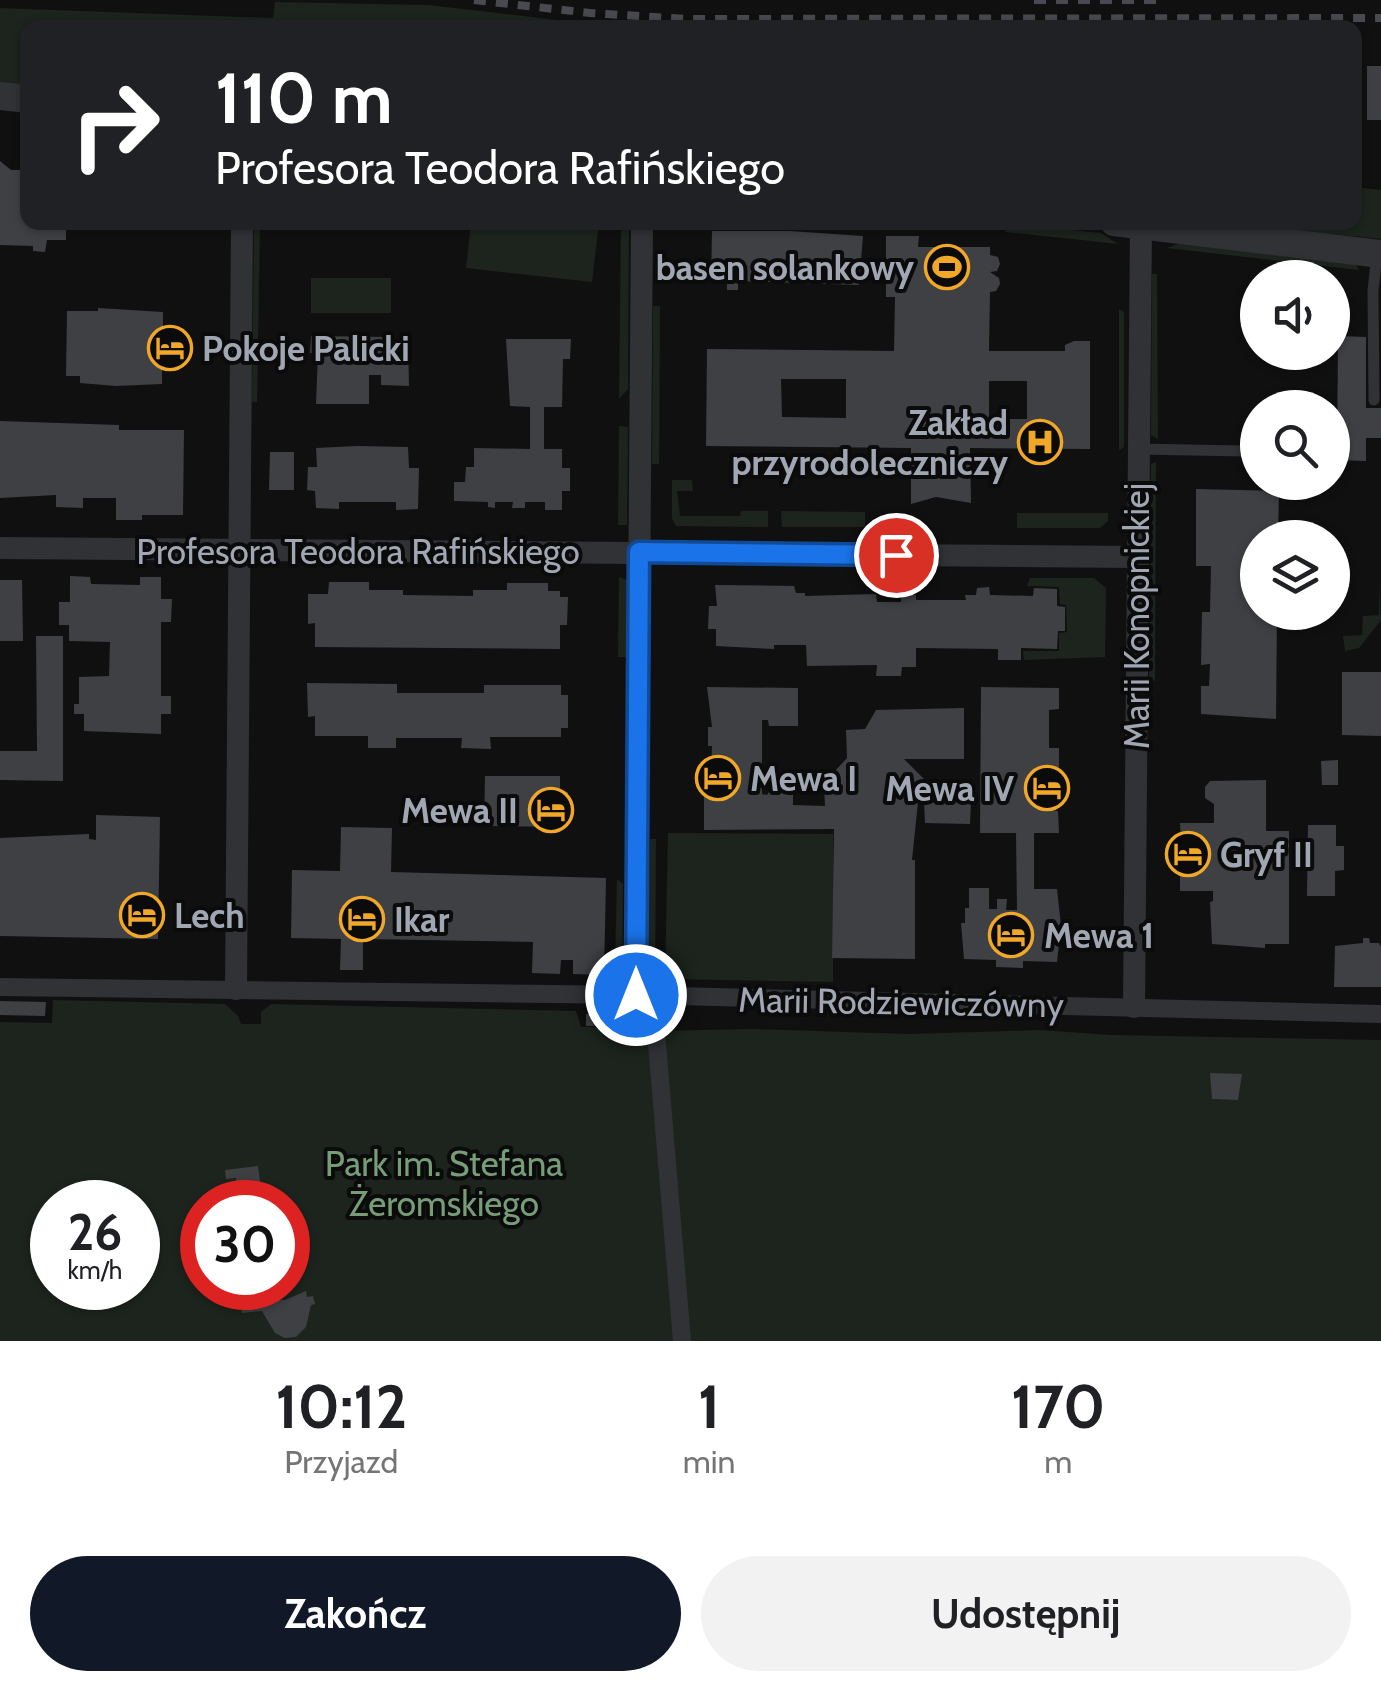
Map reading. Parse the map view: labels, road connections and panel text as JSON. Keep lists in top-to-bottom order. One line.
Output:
{"streets":{"street":["Profesora Teodora Rafińskiego","Marii Konopnickiej","Marii Rodziewiczówny"]},"crossings":[["Profesora Teodora Rafińskiego","Marii Konopnickiej"],["Marii Konopnickiej","Marii Rodziewiczówny"]],"parks":["Park im. Stefana Żeromskiego"],"places":{"sports":["basen solankowy"],"hotel":["Pokoje Palicki","Mewa I","Mewa IV","Mewa II","Gryf II","Lech","Ikar","Mewa 1"],"hospital":["Zakład przyrodoleczniczy"]},"page":{"turn":["110 m","Profesora Teodora Rafińskiego"],"speed":"26 km/h","limit":"30","eta":["10:12","Przyjazd","1","min","170","m"],"buttons":["Zakończ","Udostępnij"]}}
